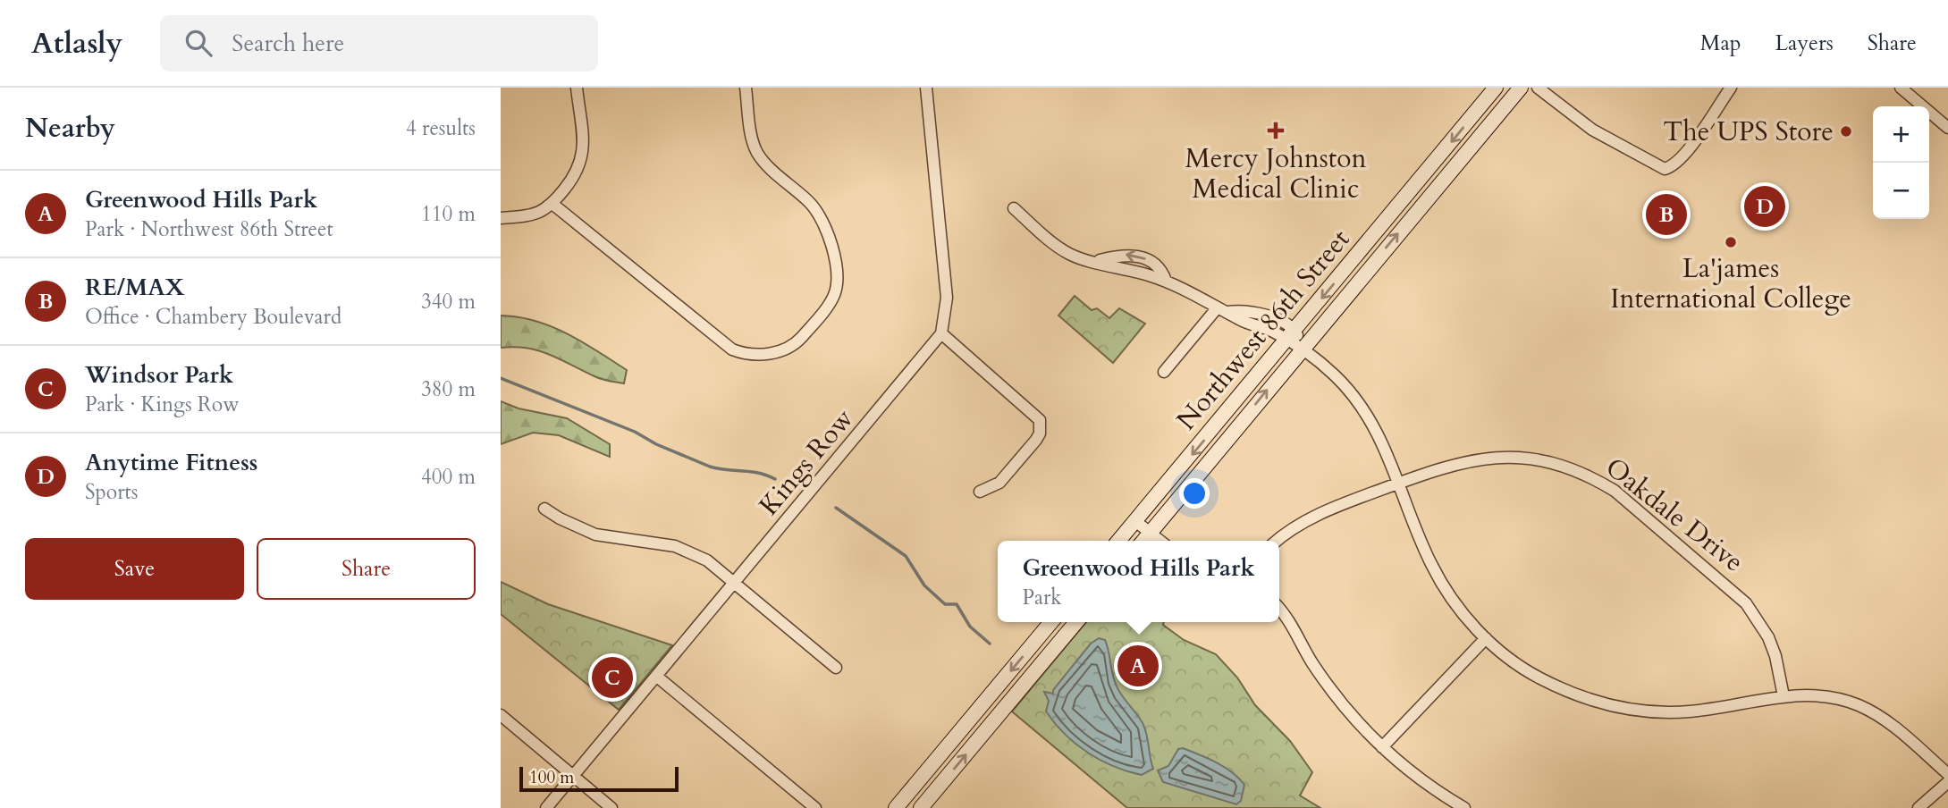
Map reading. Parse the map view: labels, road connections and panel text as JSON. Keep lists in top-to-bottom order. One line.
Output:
{"streets":{"main road":["Northwest 86th Street"],"street":["Kings Row","Oakdale Drive"]},"places":{"health":["Mercy Johnston Medical Clinic"],"other":["The UPS Store","La'james International College"]},"scale_bar":"100 m","page":{"header":"Atlasly","search":"Search here","nav":["Map","Layers","Share"],"heading":["Nearby","4 results"],"map_buttons":["+","−"],"list":[{"mark":"A","name":"Greenwood Hills Park","note":"Park · Northwest 86th Street","value":"110 m"},{"mark":"B","name":"RE/MAX","note":"Office · Chambery Boulevard","value":"340 m"},{"mark":"C","name":"Windsor Park","note":"Park · Kings Row","value":"380 m"},{"mark":"D","name":"Anytime Fitness","note":"Sports","value":"400 m"}],"pins":["D","B","A","C"],"buttons":["Save","Share"],"popup":["Greenwood Hills Park","Park"],"scale":"100 m"}}
